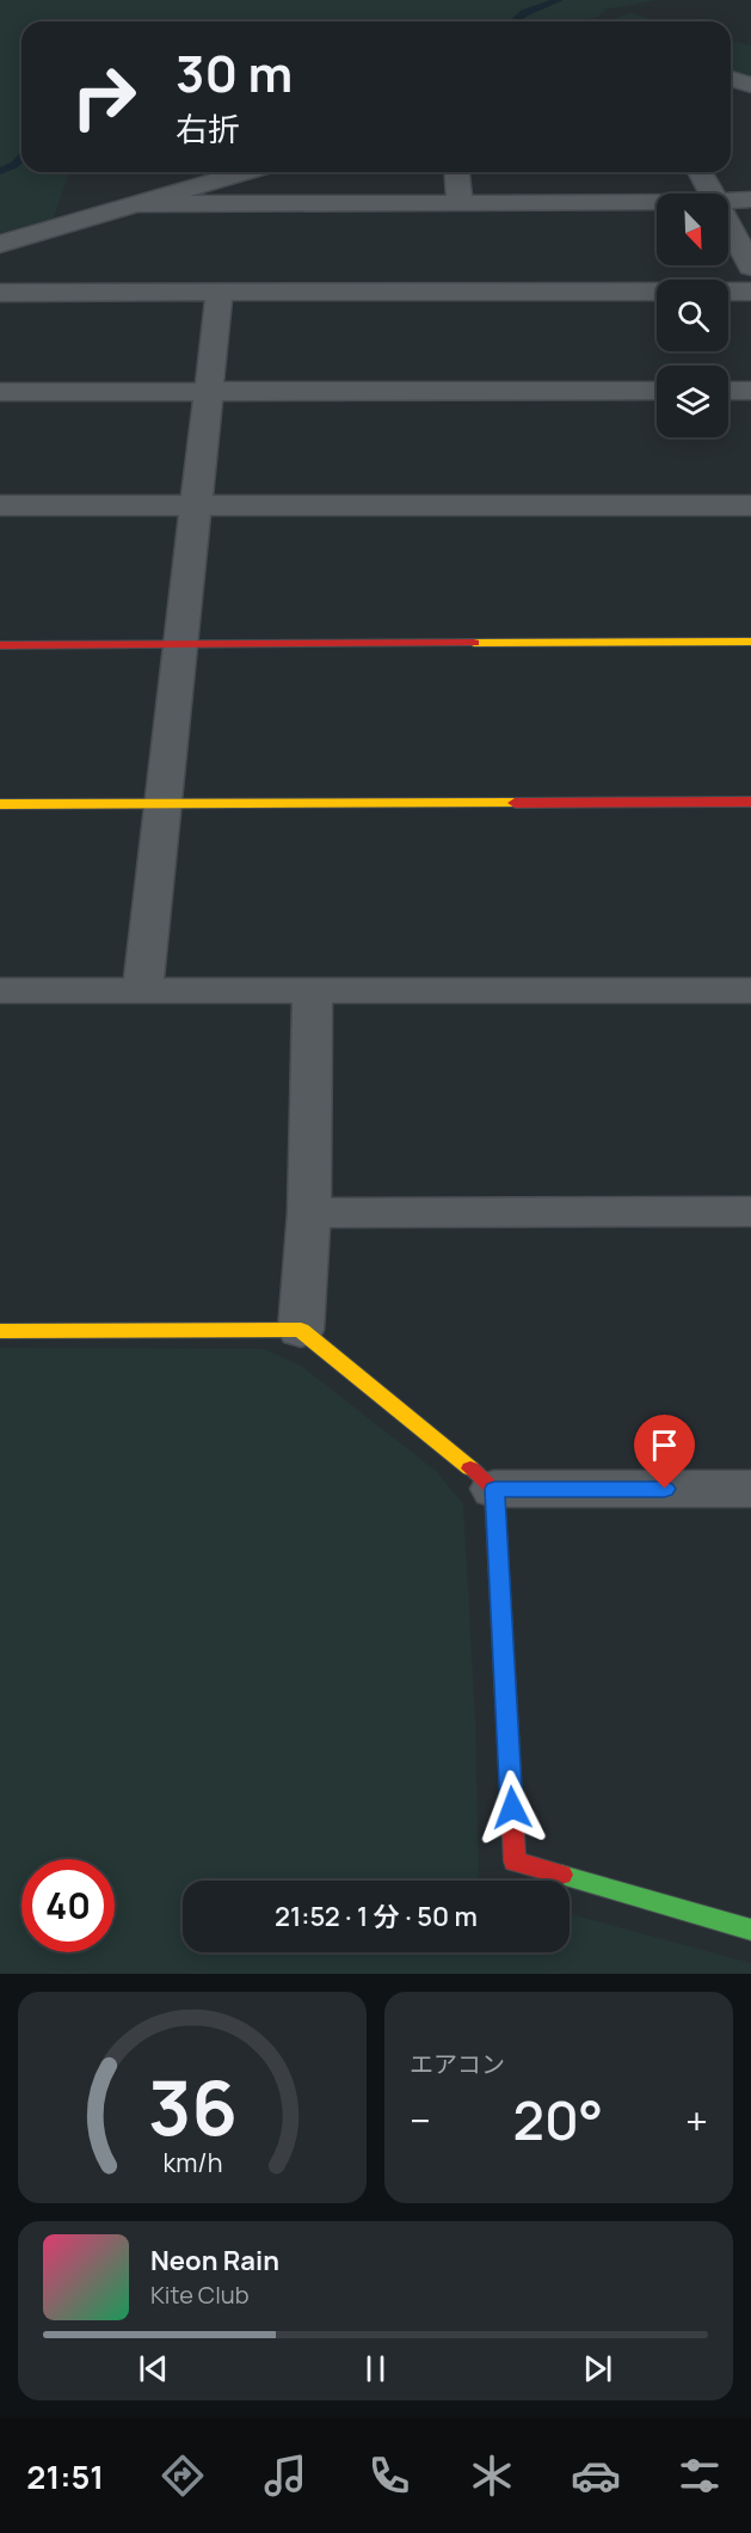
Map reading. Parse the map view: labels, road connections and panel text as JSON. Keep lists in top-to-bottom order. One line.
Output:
{"north":"bottom right","page":{"turn":["30 m","右折"],"limit":"40","trip":"21:52 · 1 分 · 50 m","tile":"エアコン","heat":["−","20°","+"],"song":["Neon Rain","Kite Club"],"tabs":"21:51","gauge":["36","km/h"]}}
